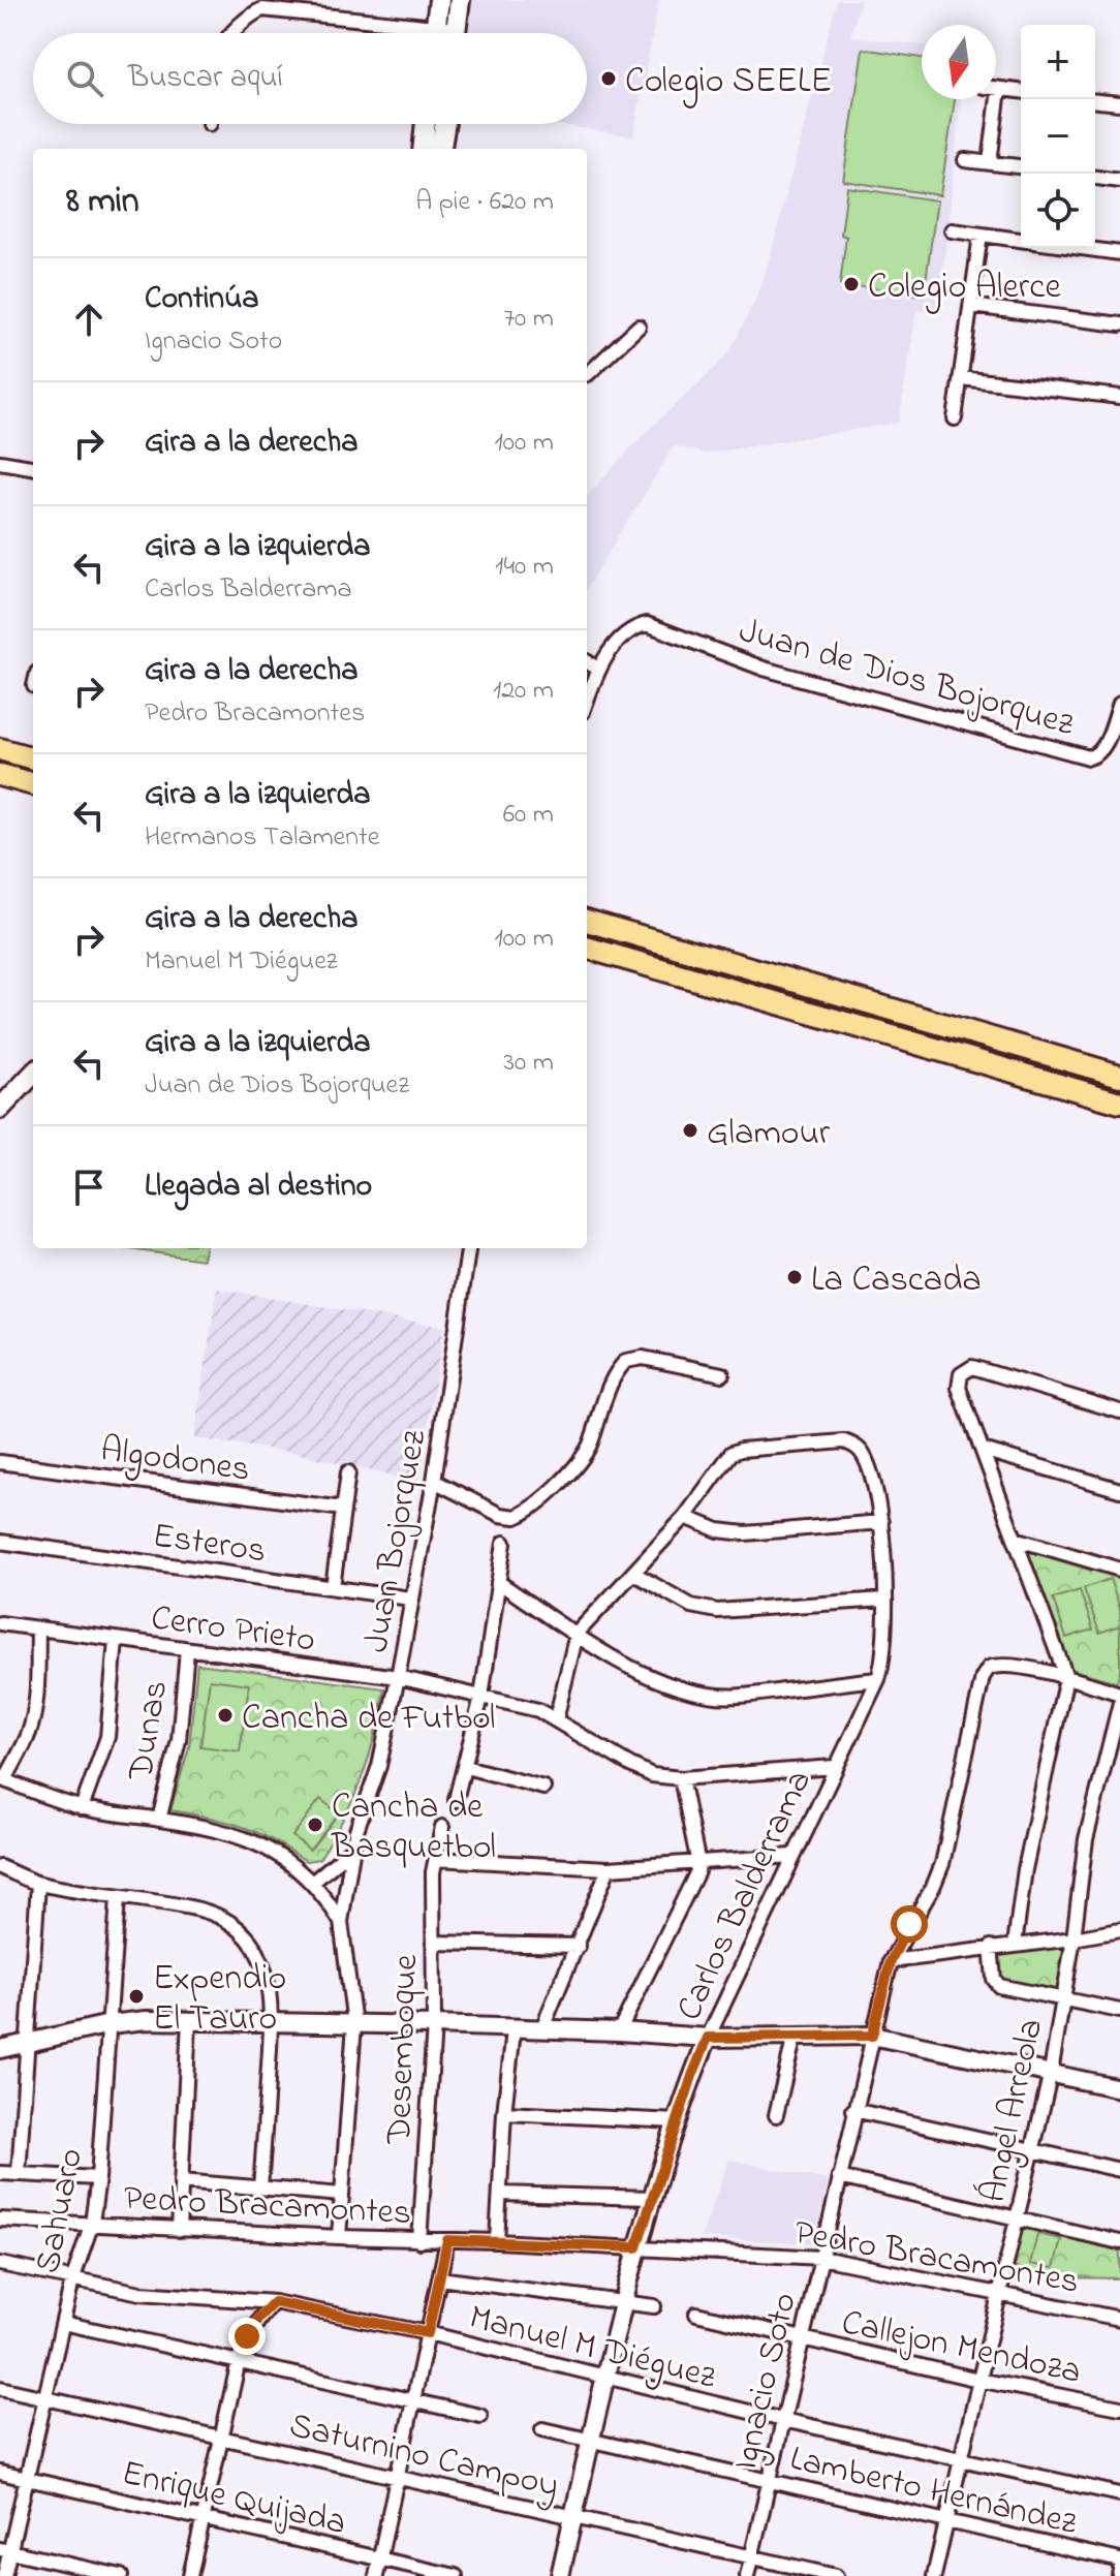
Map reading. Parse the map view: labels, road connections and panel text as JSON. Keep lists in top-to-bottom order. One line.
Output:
{"streets":{"street":["Juan de Dios Bojorquez","Algodones","Esteros","Juan Bojorquez","Cerro Prieto","Dunas","Carlos Balderrama","Desemboque","Ángel Arreola","Pedro Bracamontes","Sahuaro","Manuel M Diéguez","Callejon Mendoza","Ignacio Soto","Saturnino Campoy","Lamberto Hernández","Enrique Quijada"]},"crossings":[["Esteros","Juan Bojorquez"],["Juan Bojorquez","Cerro Prieto"],["Juan Bojorquez","Pedro Bracamontes"],["Cerro Prieto","Dunas"],["Cerro Prieto","Carlos Balderrama"],["Carlos Balderrama","Pedro Bracamontes"],["Carlos Balderrama","Manuel M Diéguez"],["Carlos Balderrama","Saturnino Campoy"],["Carlos Balderrama","Lamberto Hernández"],["Desemboque","Pedro Bracamontes"],["Ángel Arreola","Pedro Bracamontes"],["Ángel Arreola","Manuel M Diéguez"],["Ángel Arreola","Callejon Mendoza"],["Ángel Arreola","Lamberto Hernández"],["Pedro Bracamontes","Sahuaro"],["Pedro Bracamontes","Ignacio Soto"],["Sahuaro","Manuel M Diéguez"],["Sahuaro","Saturnino Campoy"],["Sahuaro","Enrique Quijada"],["Manuel M Diéguez","Ignacio Soto"],["Callejon Mendoza","Ignacio Soto"],["Ignacio Soto","Saturnino Campoy"],["Ignacio Soto","Lamberto Hernández"]],"places":["Colegio SEELE","Colegio Alerce","Glamour","La Cascada","Cancha de Futbol","Cancha de Basquetbol","Expendio El Tauro"],"north":"bottom","page":{"map_buttons":["+","−"],"search":"Buscar aquí","heading":["8 min","A pie · 620 m"],"list":[["Continúa","Ignacio Soto","70 m"],["Gira a la derecha","100 m"],["Gira a la izquierda","Carlos Balderrama","140 m"],["Gira a la derecha","Pedro Bracamontes","120 m"],["Gira a la izquierda","Hermanos Talamente","60 m"],["Gira a la derecha","Manuel M Diéguez","100 m"],["Gira a la izquierda","Juan de Dios Bojorquez","30 m"],"Llegada al destino"]}}
